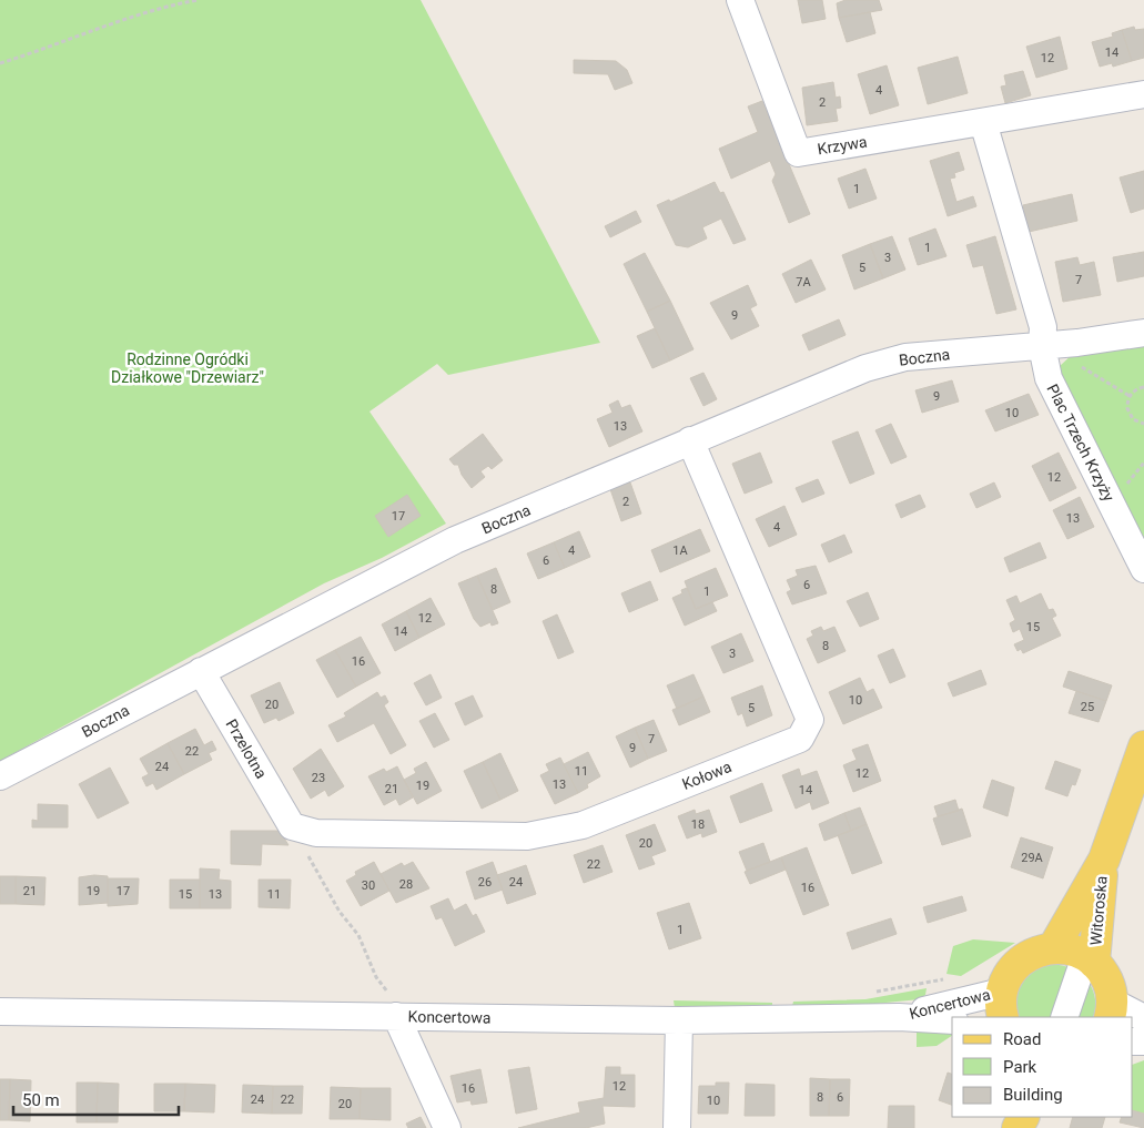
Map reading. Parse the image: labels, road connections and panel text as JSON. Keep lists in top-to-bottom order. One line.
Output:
{"streets":{"main road":["Witoroska"],"street":["Krzywa","Boczna","Plac Trzech Krzyży","Przelotna","Kołowa","Koncertowa"]},"crossings":[["Boczna","Plac Trzech Krzyży"],["Boczna","Przelotna"],["Boczna","Kołowa"],["Przelotna","Kołowa"]],"parks":["Rodzinne Ogródki Działkowe \"Drzewiarz\""],"house_numbers":["14","12","4","2","1","1","3","5","7","7A","9","9","10","13","12","2","17","13","4","4","1A","6","6","8","1","12","15","14","8","3","16","10","20","25","5","7","9","22","24","11","12","23","13","19","21","14","18","20","29A","22","26","24","28","30","16","21","19","17","15","13","11","1","12","16","8","6","24","22","10","20"],"legend":["Road","Park","Building"],"scale_bar":"50 m"}
